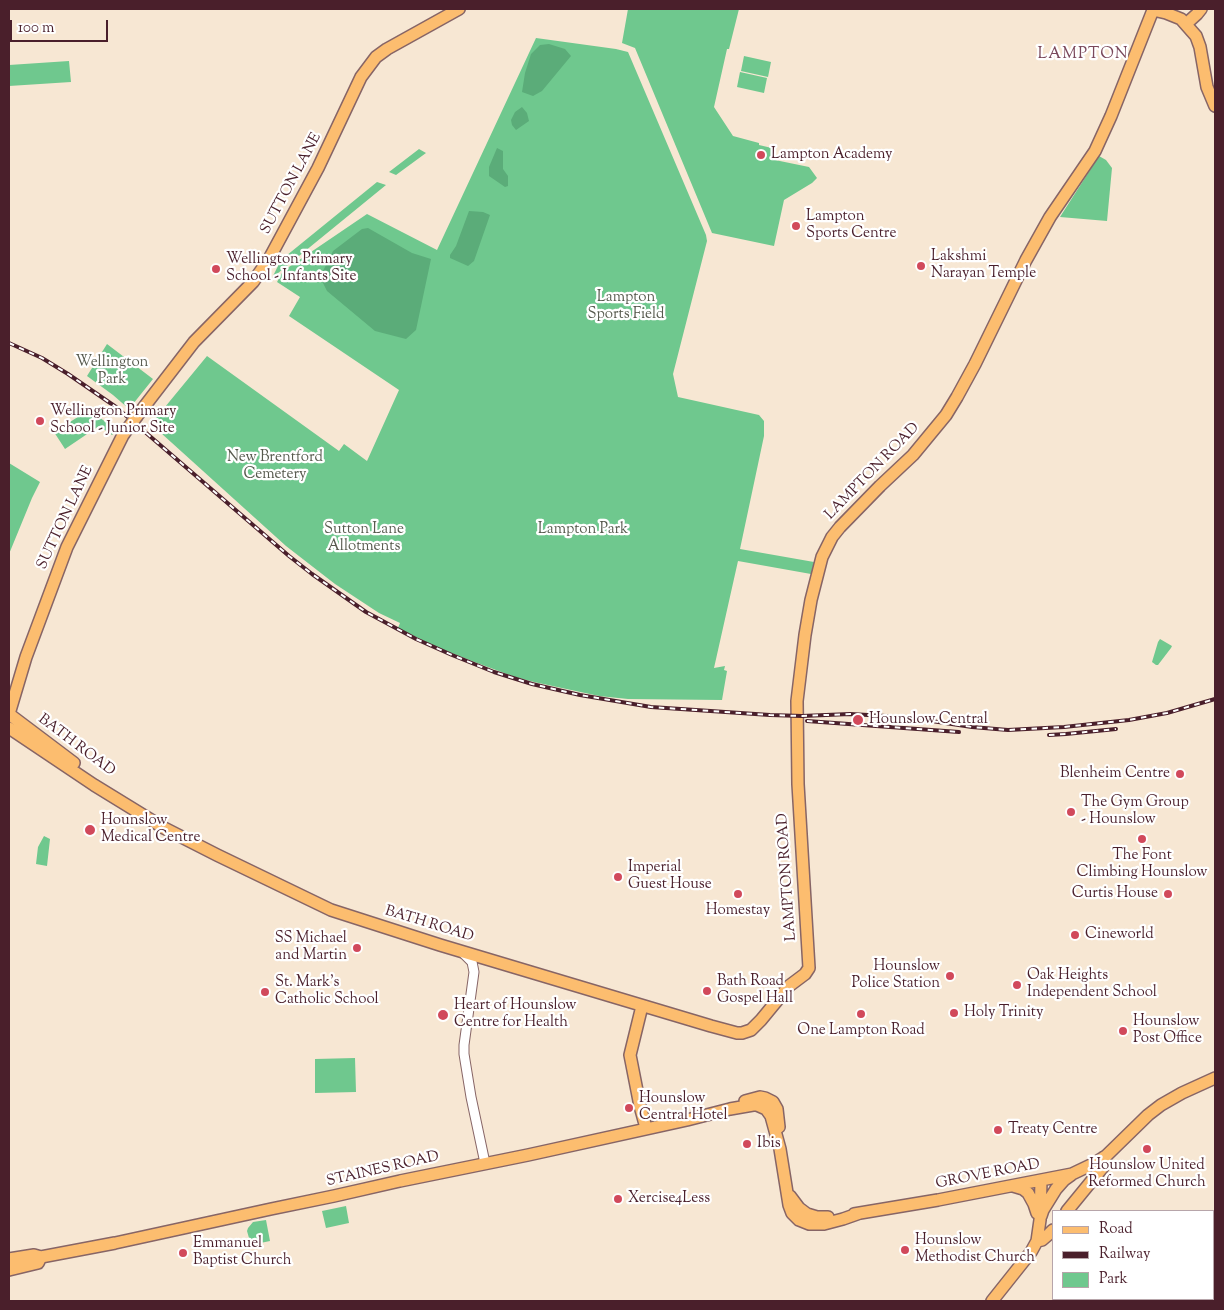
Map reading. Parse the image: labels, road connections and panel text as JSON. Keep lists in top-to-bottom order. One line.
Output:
{"streets":{"main road":["SUTTON LANE","LAMPTON ROAD","BATH ROAD","STAINES ROAD","GROVE ROAD"]},"crossings":[["SUTTON LANE","BATH ROAD"],["LAMPTON ROAD","BATH ROAD"],["STAINES ROAD","GROVE ROAD"]],"districts":["LAMPTON"],"parks":["Lampton Sports Field","Wellington Park","New Brentford Cemetery","Sutton Lane Allotments","Lampton Park"],"places":["Lampton Academy","Lampton Sports Centre","Lakshmi Narayan Temple","Wellington Primary School - Infants Site","Wellington Primary School - Junior Site","Hounslow Central","Blenheim Centre","The Gym Group - Hounslow","Hounslow Medical Centre","The Font Climbing Hounslow","Imperial Guest House","Homestay","Curtis House","Cineworld","SS Michael and Martin","Hounslow Police Station","Oak Heights Independent School","Bath Road Gospel Hall","St. Mark's Catholic School","Holy Trinity","One Lampton Road","Heart of Hounslow Centre for Health","Hounslow Post Office","Hounslow Central Hotel","Treaty Centre","Ibis","Hounslow United Reformed Church","Xercise4Less","Hounslow Methodist Church","Emmanuel Baptist Church"],"legend":["Road","Railway","Park"],"scale_bar":"100 m"}
